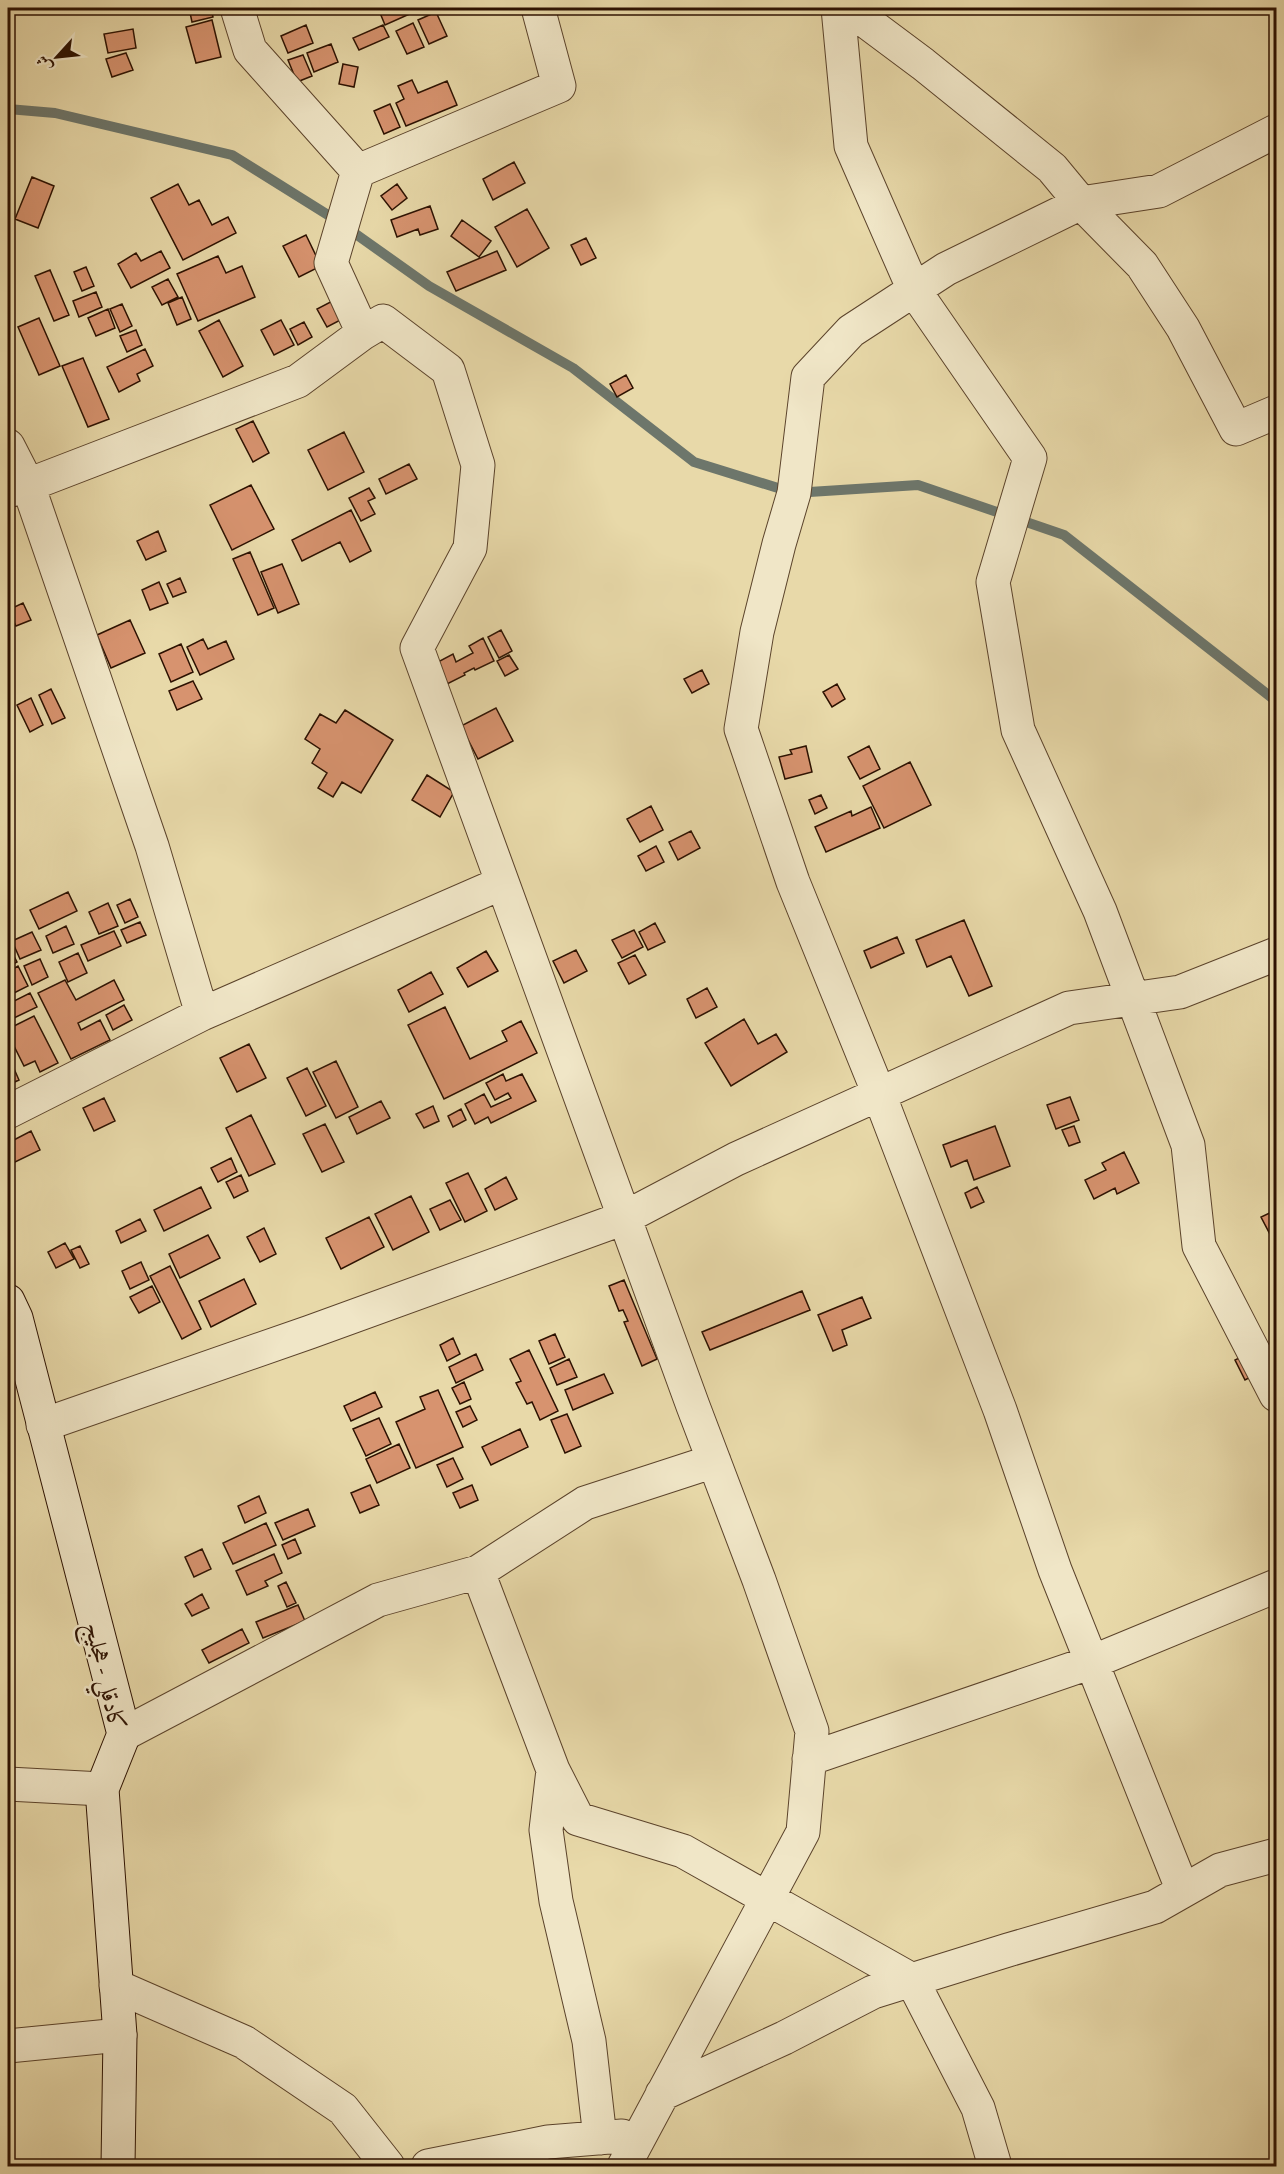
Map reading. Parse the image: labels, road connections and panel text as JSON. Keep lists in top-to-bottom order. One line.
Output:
{"streets":{"street":["كادقلي - هجليج"]},"north":"bottom left"}
